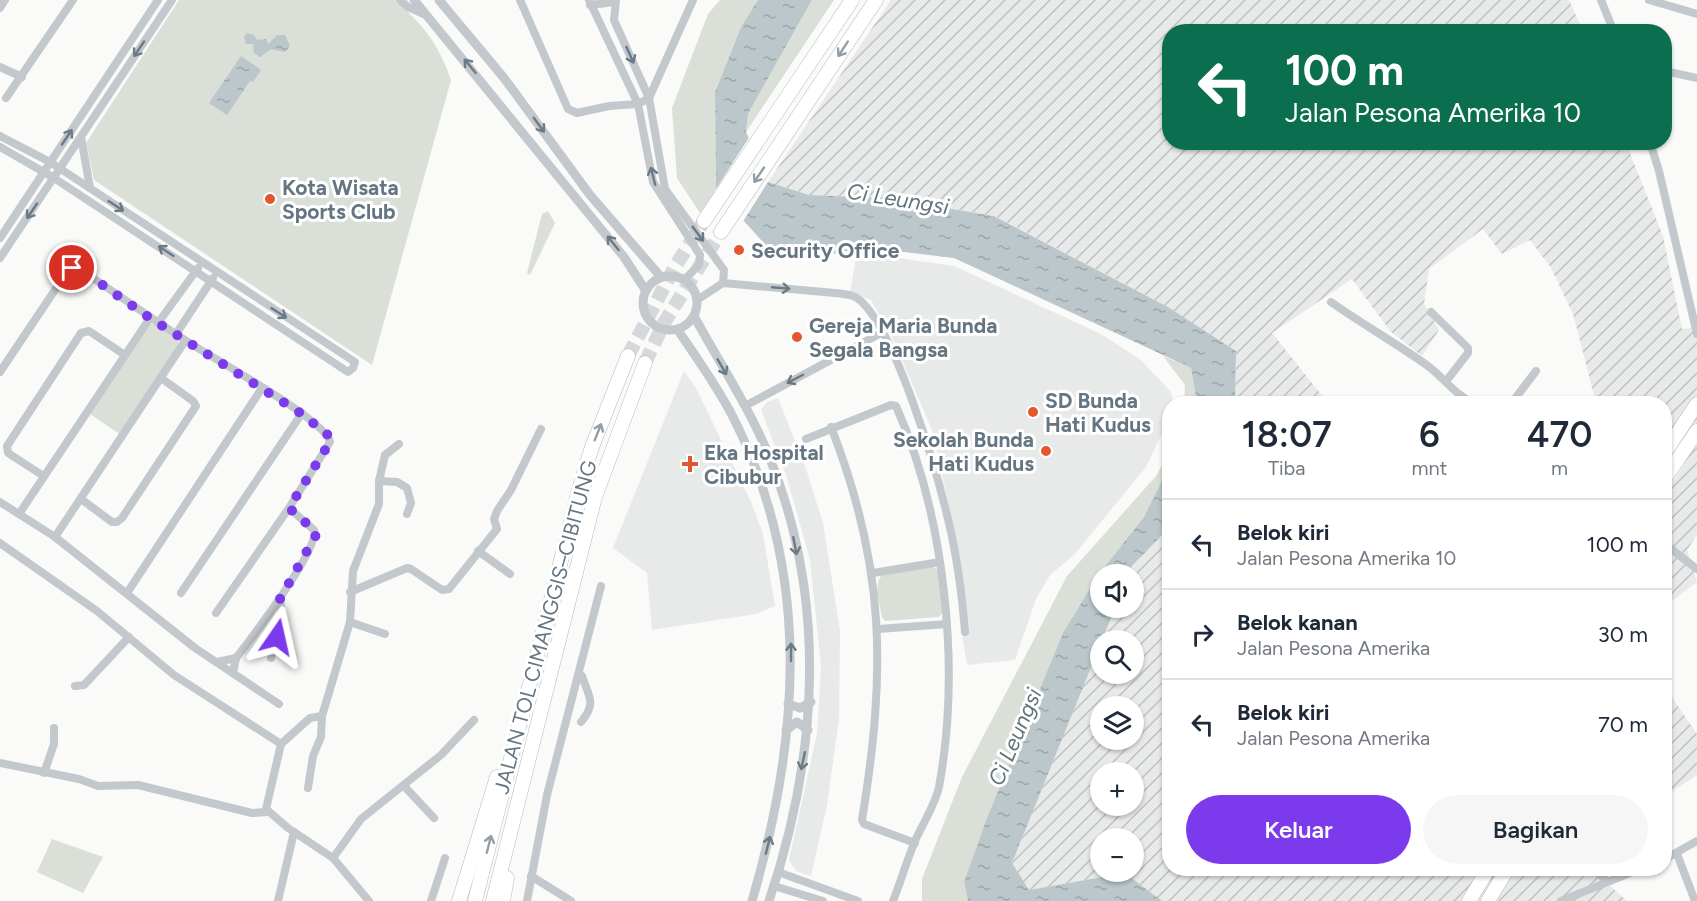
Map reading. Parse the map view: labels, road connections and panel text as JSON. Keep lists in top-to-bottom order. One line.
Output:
{"streets":{"highway":["JALAN TOL CIMANGGIS–CIBITUNG"]},"water":["Ci Leungsi"],"places":{"other":["Kota Wisata Sports Club","Security Office","Gereja Maria Bunda Segala Bangsa","SD Bunda Hati Kudus","Sekolah Bunda Hati Kudus"],"health":["Eka Hospital Cibubur"]},"page":{"turn":["100 m","Jalan Pesona Amerika 10"],"eta":["18:07","Tiba","6","mnt","470","m"],"list":[{"name":"Belok kiri","note":"Jalan Pesona Amerika 10","value":"100 m"},{"name":"Belok kanan","note":"Jalan Pesona Amerika","value":"30 m"},{"name":"Belok kiri","note":"Jalan Pesona Amerika","value":"70 m"}],"map_buttons":["+","−"],"buttons":["Keluar","Bagikan"]}}
